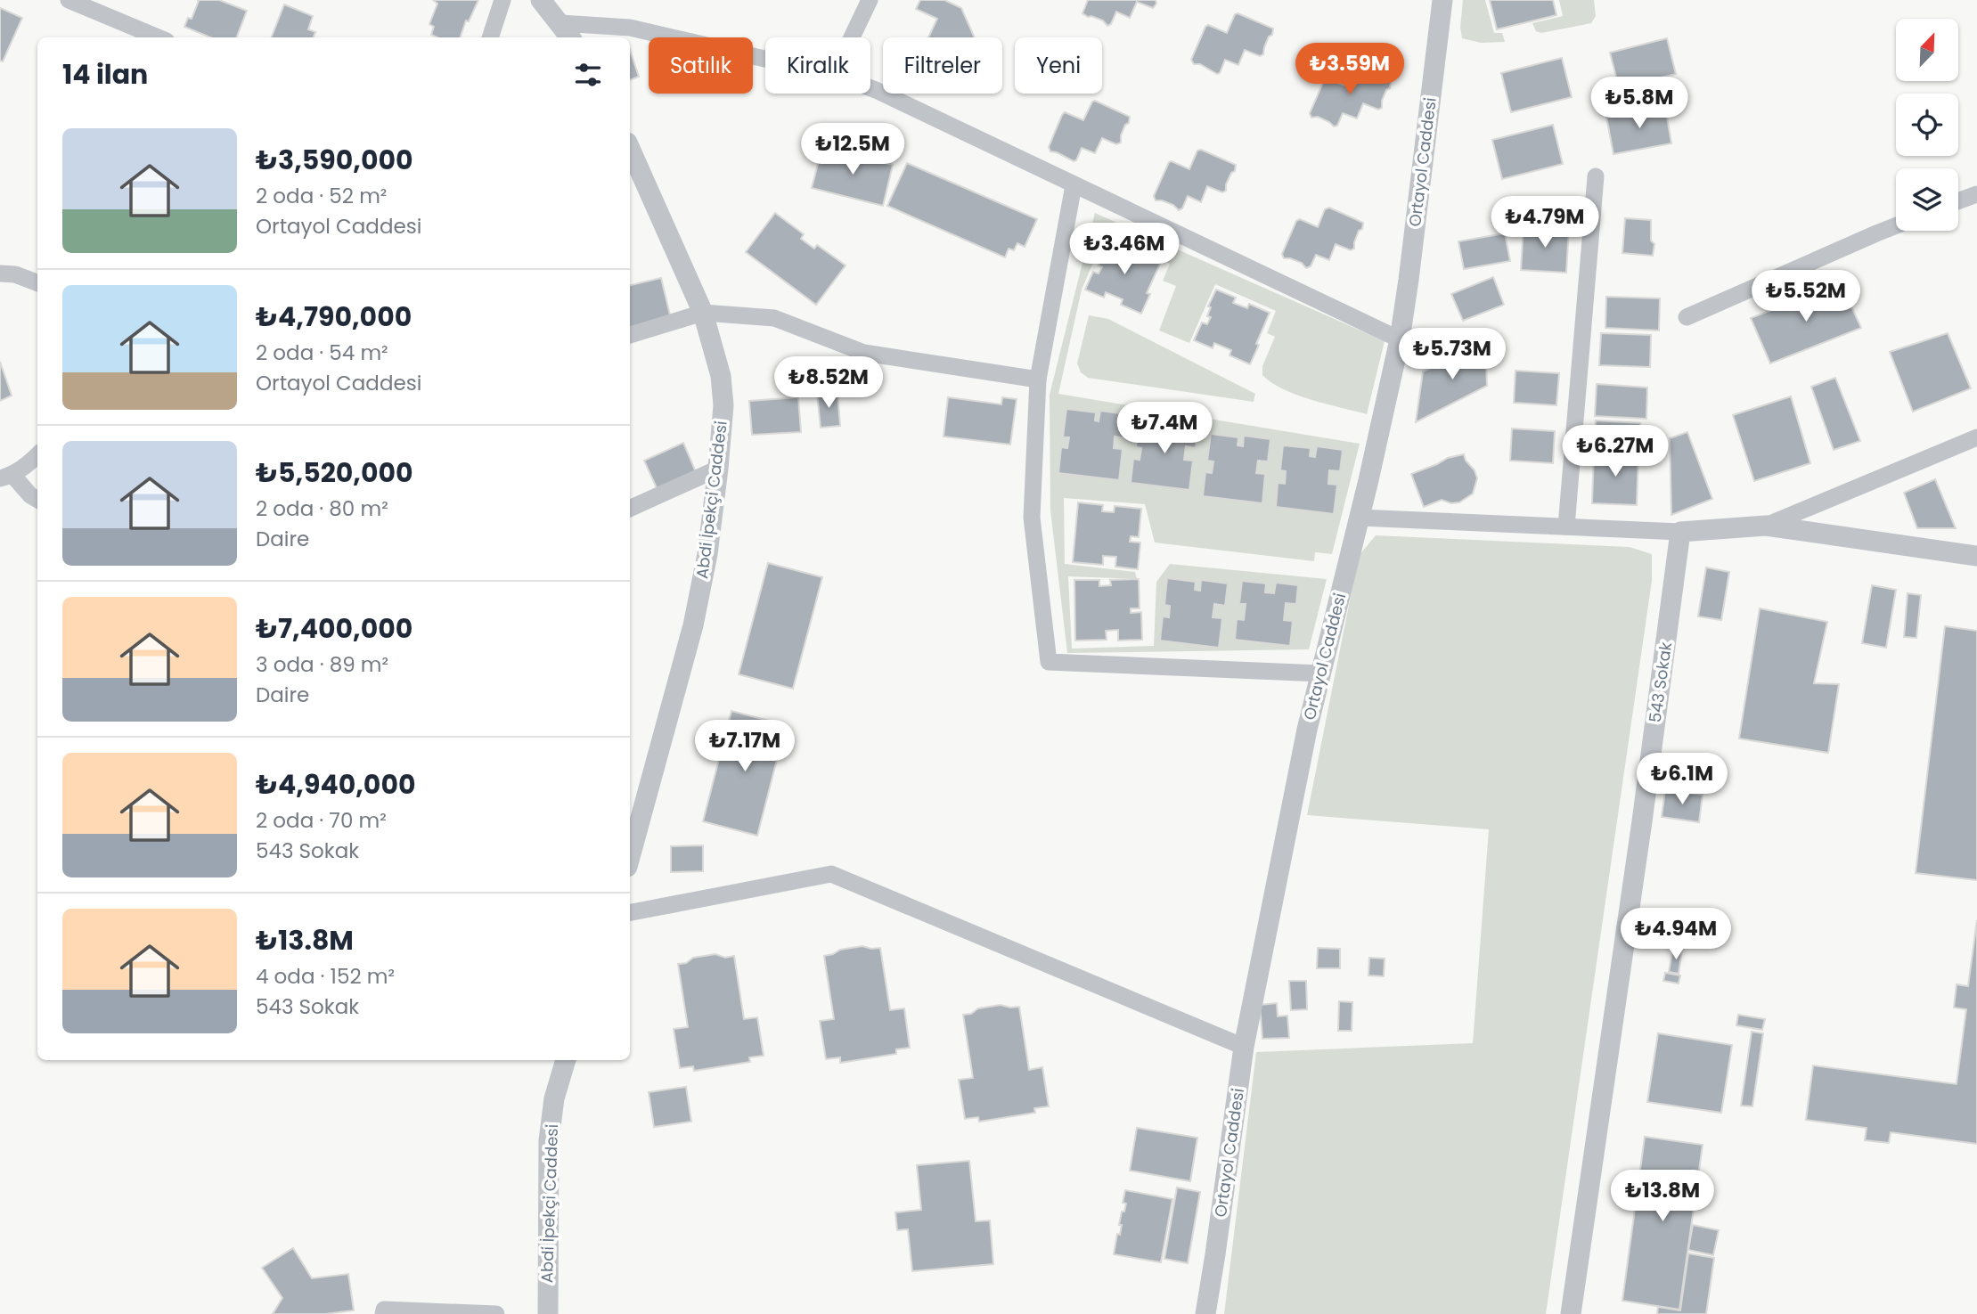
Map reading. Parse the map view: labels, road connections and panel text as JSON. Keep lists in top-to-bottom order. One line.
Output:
{"streets":{"street":["Ortayol Caddesi","Abdi İpekçi Caddesi","543 Sokak"]},"north":"top right","page":{"chip":["Satılık","Kiralık","Filtreler","Yeni"],"heading":"14 ilan","price":["₺3.59M","₺5.8M","₺12.5M","₺4.79M","₺3.46M","₺5.52M","₺5.73M","₺8.52M","₺7.4M","₺6.27M","₺7.17M","₺6.1M","₺4.94M","₺13.8M"],"list":[{"name":"₺3,590,000","note":"2 oda · 52 m² · Ortayol Caddesi"},{"name":"₺4,790,000","note":"2 oda · 54 m² · Ortayol Caddesi"},{"name":"₺5,520,000","note":"2 oda · 80 m² · Daire"},{"name":"₺7,400,000","note":"3 oda · 89 m² · Daire"},{"name":"₺4,940,000","note":"2 oda · 70 m² · 543 Sokak"},{"name":"₺13.8M","note":"4 oda · 152 m² · 543 Sokak"}]}}
